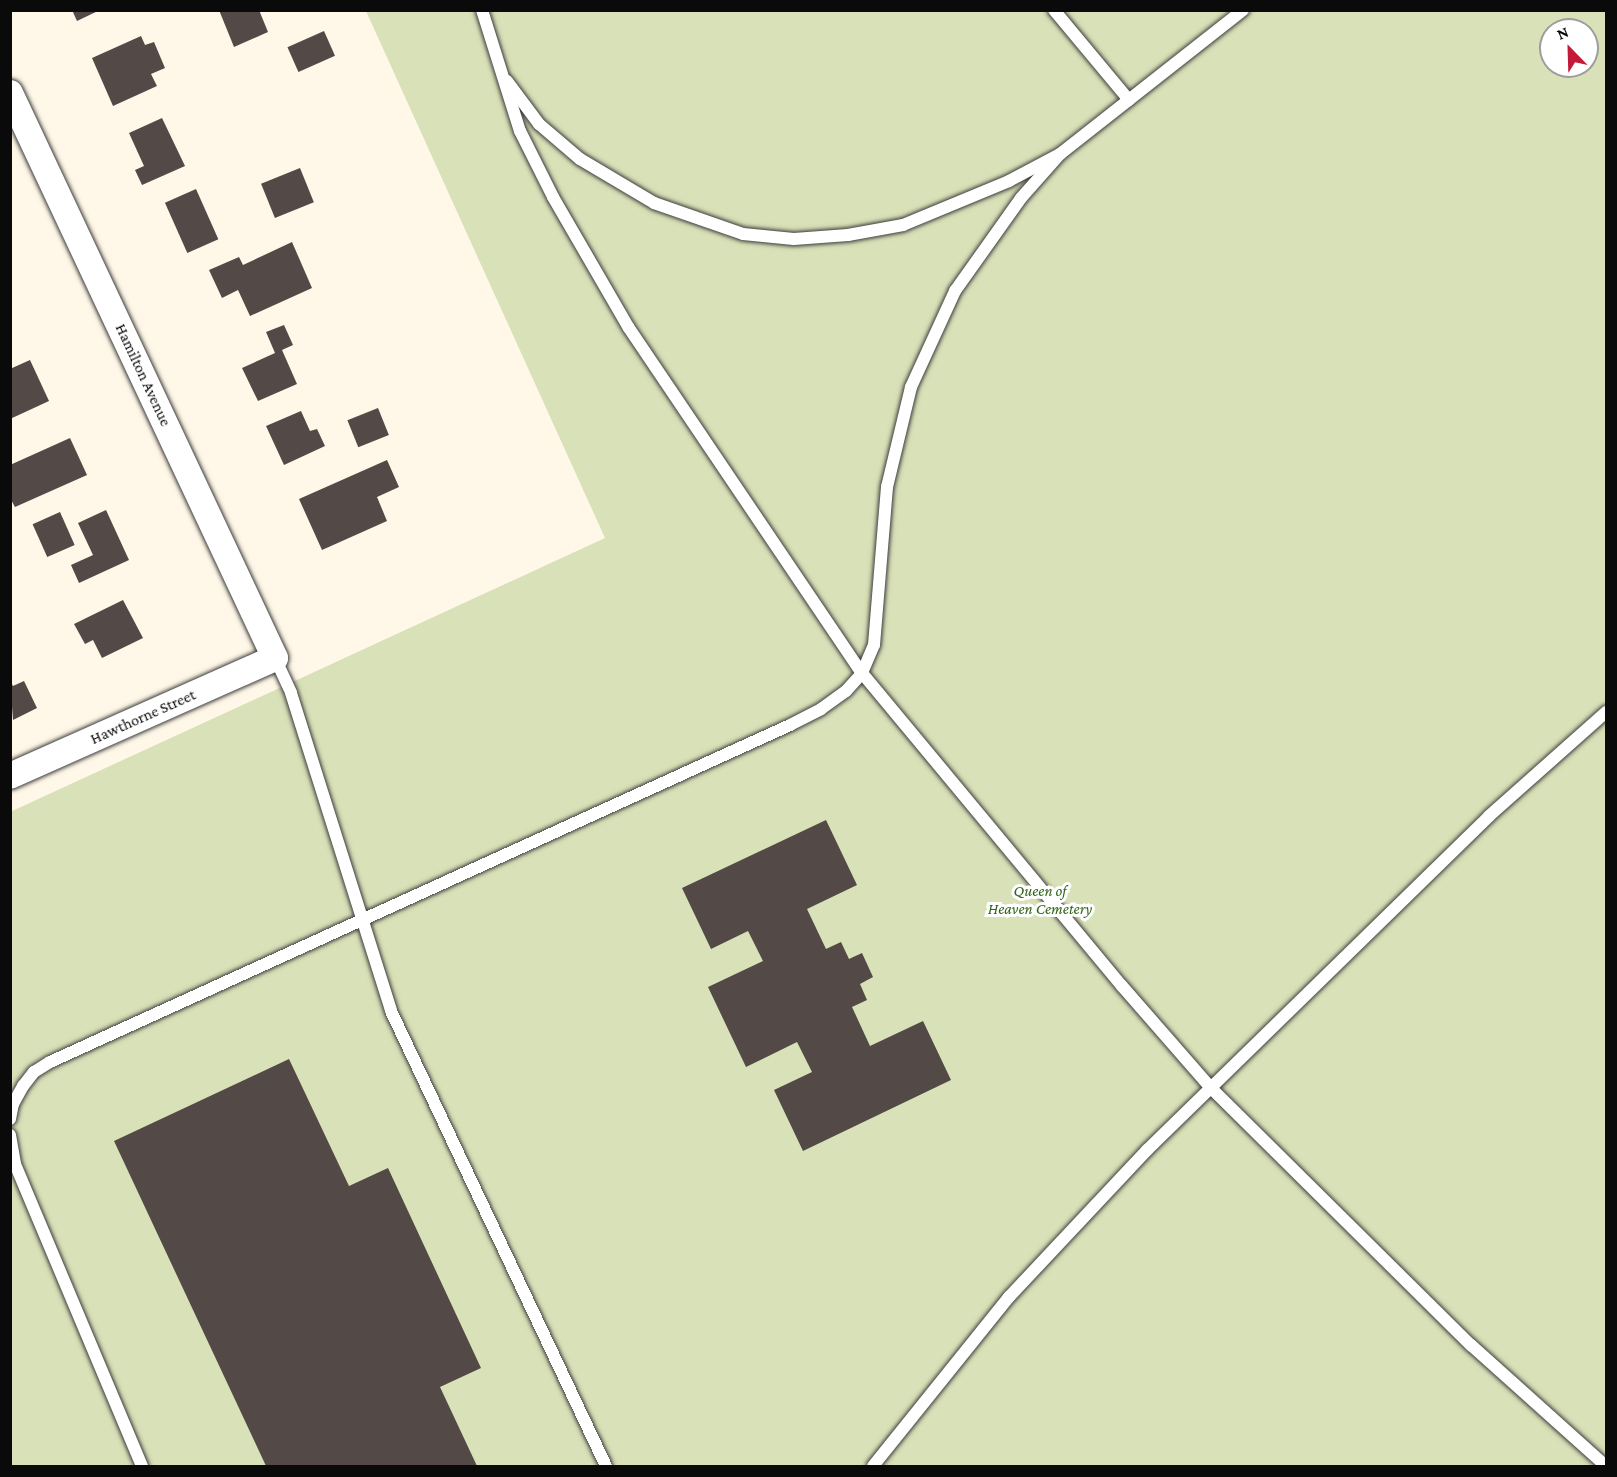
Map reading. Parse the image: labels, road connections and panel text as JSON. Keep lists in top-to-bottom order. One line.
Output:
{"streets":{"street":["Hamilton Avenue","Hawthorne Street"]},"crossings":[["Hamilton Avenue","Hawthorne Street"]],"parks":["Queen of Heaven Cemetery"],"north":"top left"}
